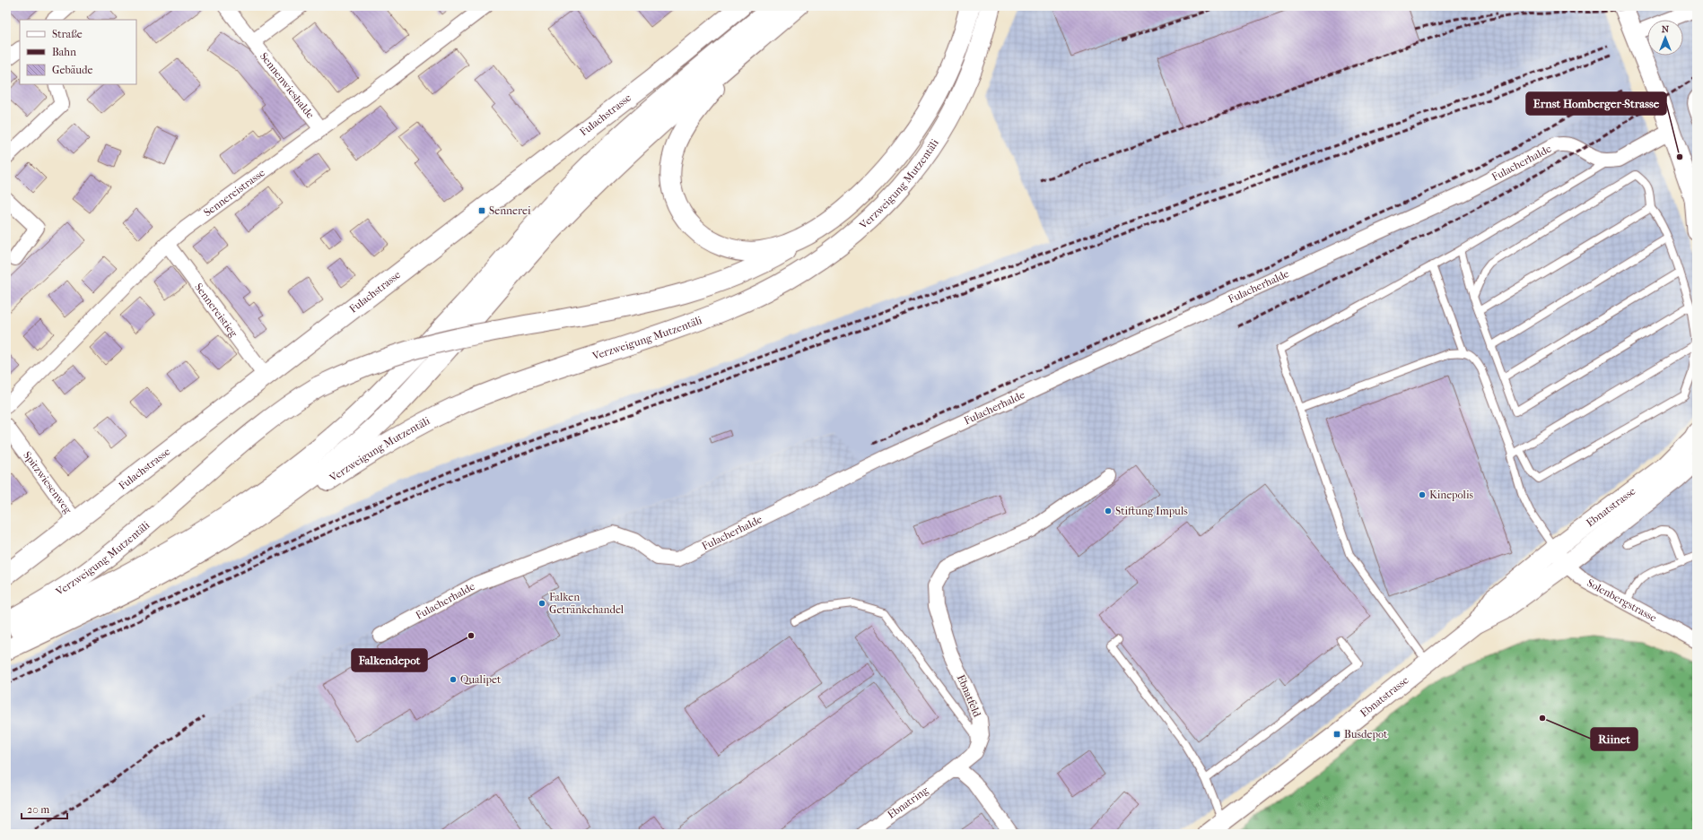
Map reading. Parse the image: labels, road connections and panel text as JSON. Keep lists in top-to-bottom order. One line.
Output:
{"streets":{"main road":["Fulachstrasse","Verzweigung Mutzentäli"],"street":["Sennenwieshalde","Fulacherhalde","Sennereistrasse","Sennereistieg","Spitzwiesenweg","Ebnatstrasse","Solenbergstrasse","Ebnatfeld","Ebnatring"]},"crossings":[["Sennenwieshalde","Sennereistrasse"],["Fulachstrasse","Sennereistieg"],["Fulachstrasse","Spitzwiesenweg"],["Sennereistrasse","Sennereistieg"],["Ebnatstrasse","Solenbergstrasse"],["Ebnatfeld","Ebnatring"]],"places":{"other":["Ernst Homberger-Strasse","Kinepolis","Stiftung Impuls","Falken Getränkehandel","Falkendepot","Qualipet","Riinet"],"transit":["Sennerei","Busdepot"]},"legend":["Straße","Bahn","Gebäude"],"scale_bar":"20 m","north":"top"}
